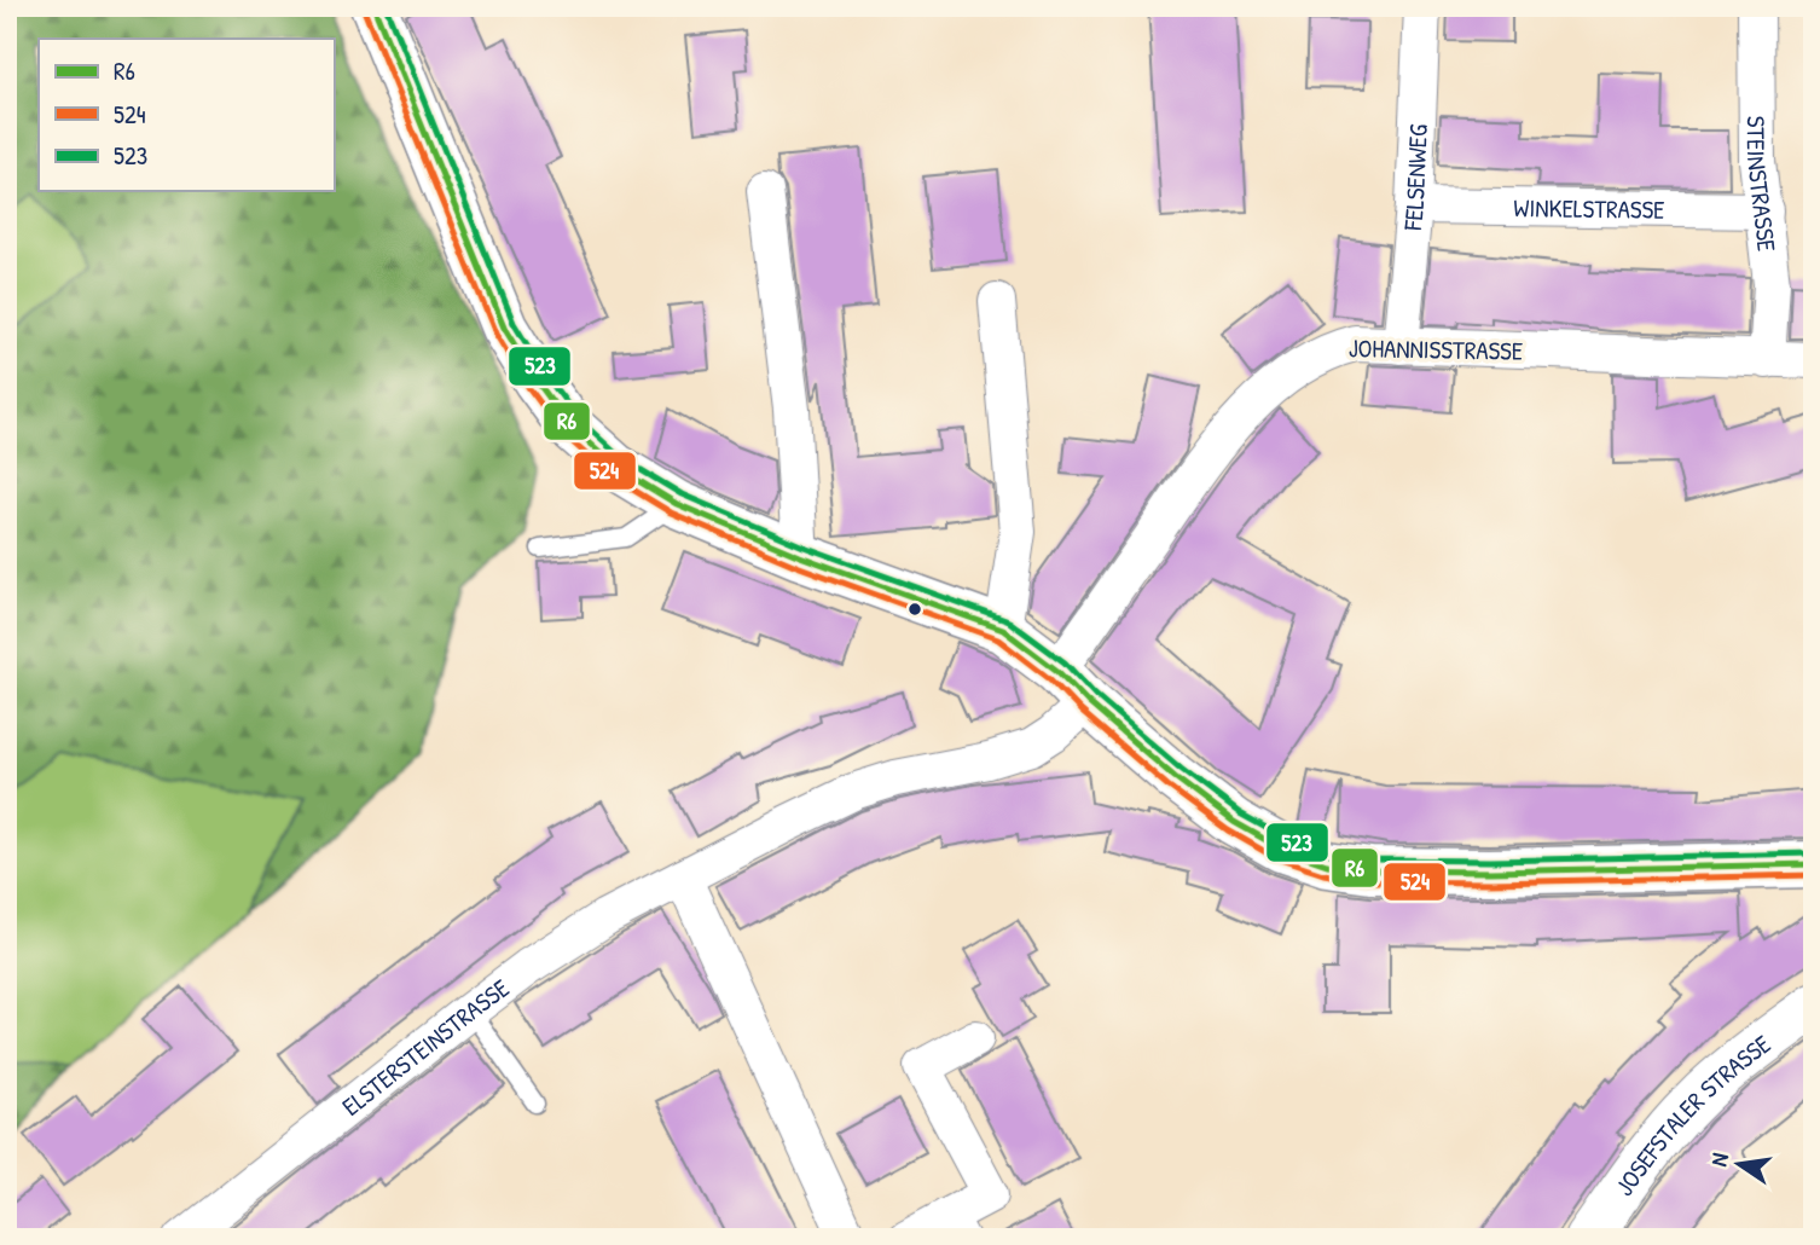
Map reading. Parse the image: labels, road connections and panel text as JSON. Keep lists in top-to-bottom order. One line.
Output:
{"streets":{"street":["FELSENWEG","STEINSTRASSE","WINKELSTRASSE","JOHANNISSTRASSE","ELSTERSTEINSTRASSE","JOSEFSTALER STRASSE"]},"crossings":[["FELSENWEG","WINKELSTRASSE"],["FELSENWEG","JOHANNISSTRASSE"],["STEINSTRASSE","WINKELSTRASSE"],["STEINSTRASSE","JOHANNISSTRASSE"],["JOHANNISSTRASSE","ELSTERSTEINSTRASSE"]],"lines":["transit line R6","transit line 523","transit line 524"],"legend":["R6","524","523"],"north":"left"}
